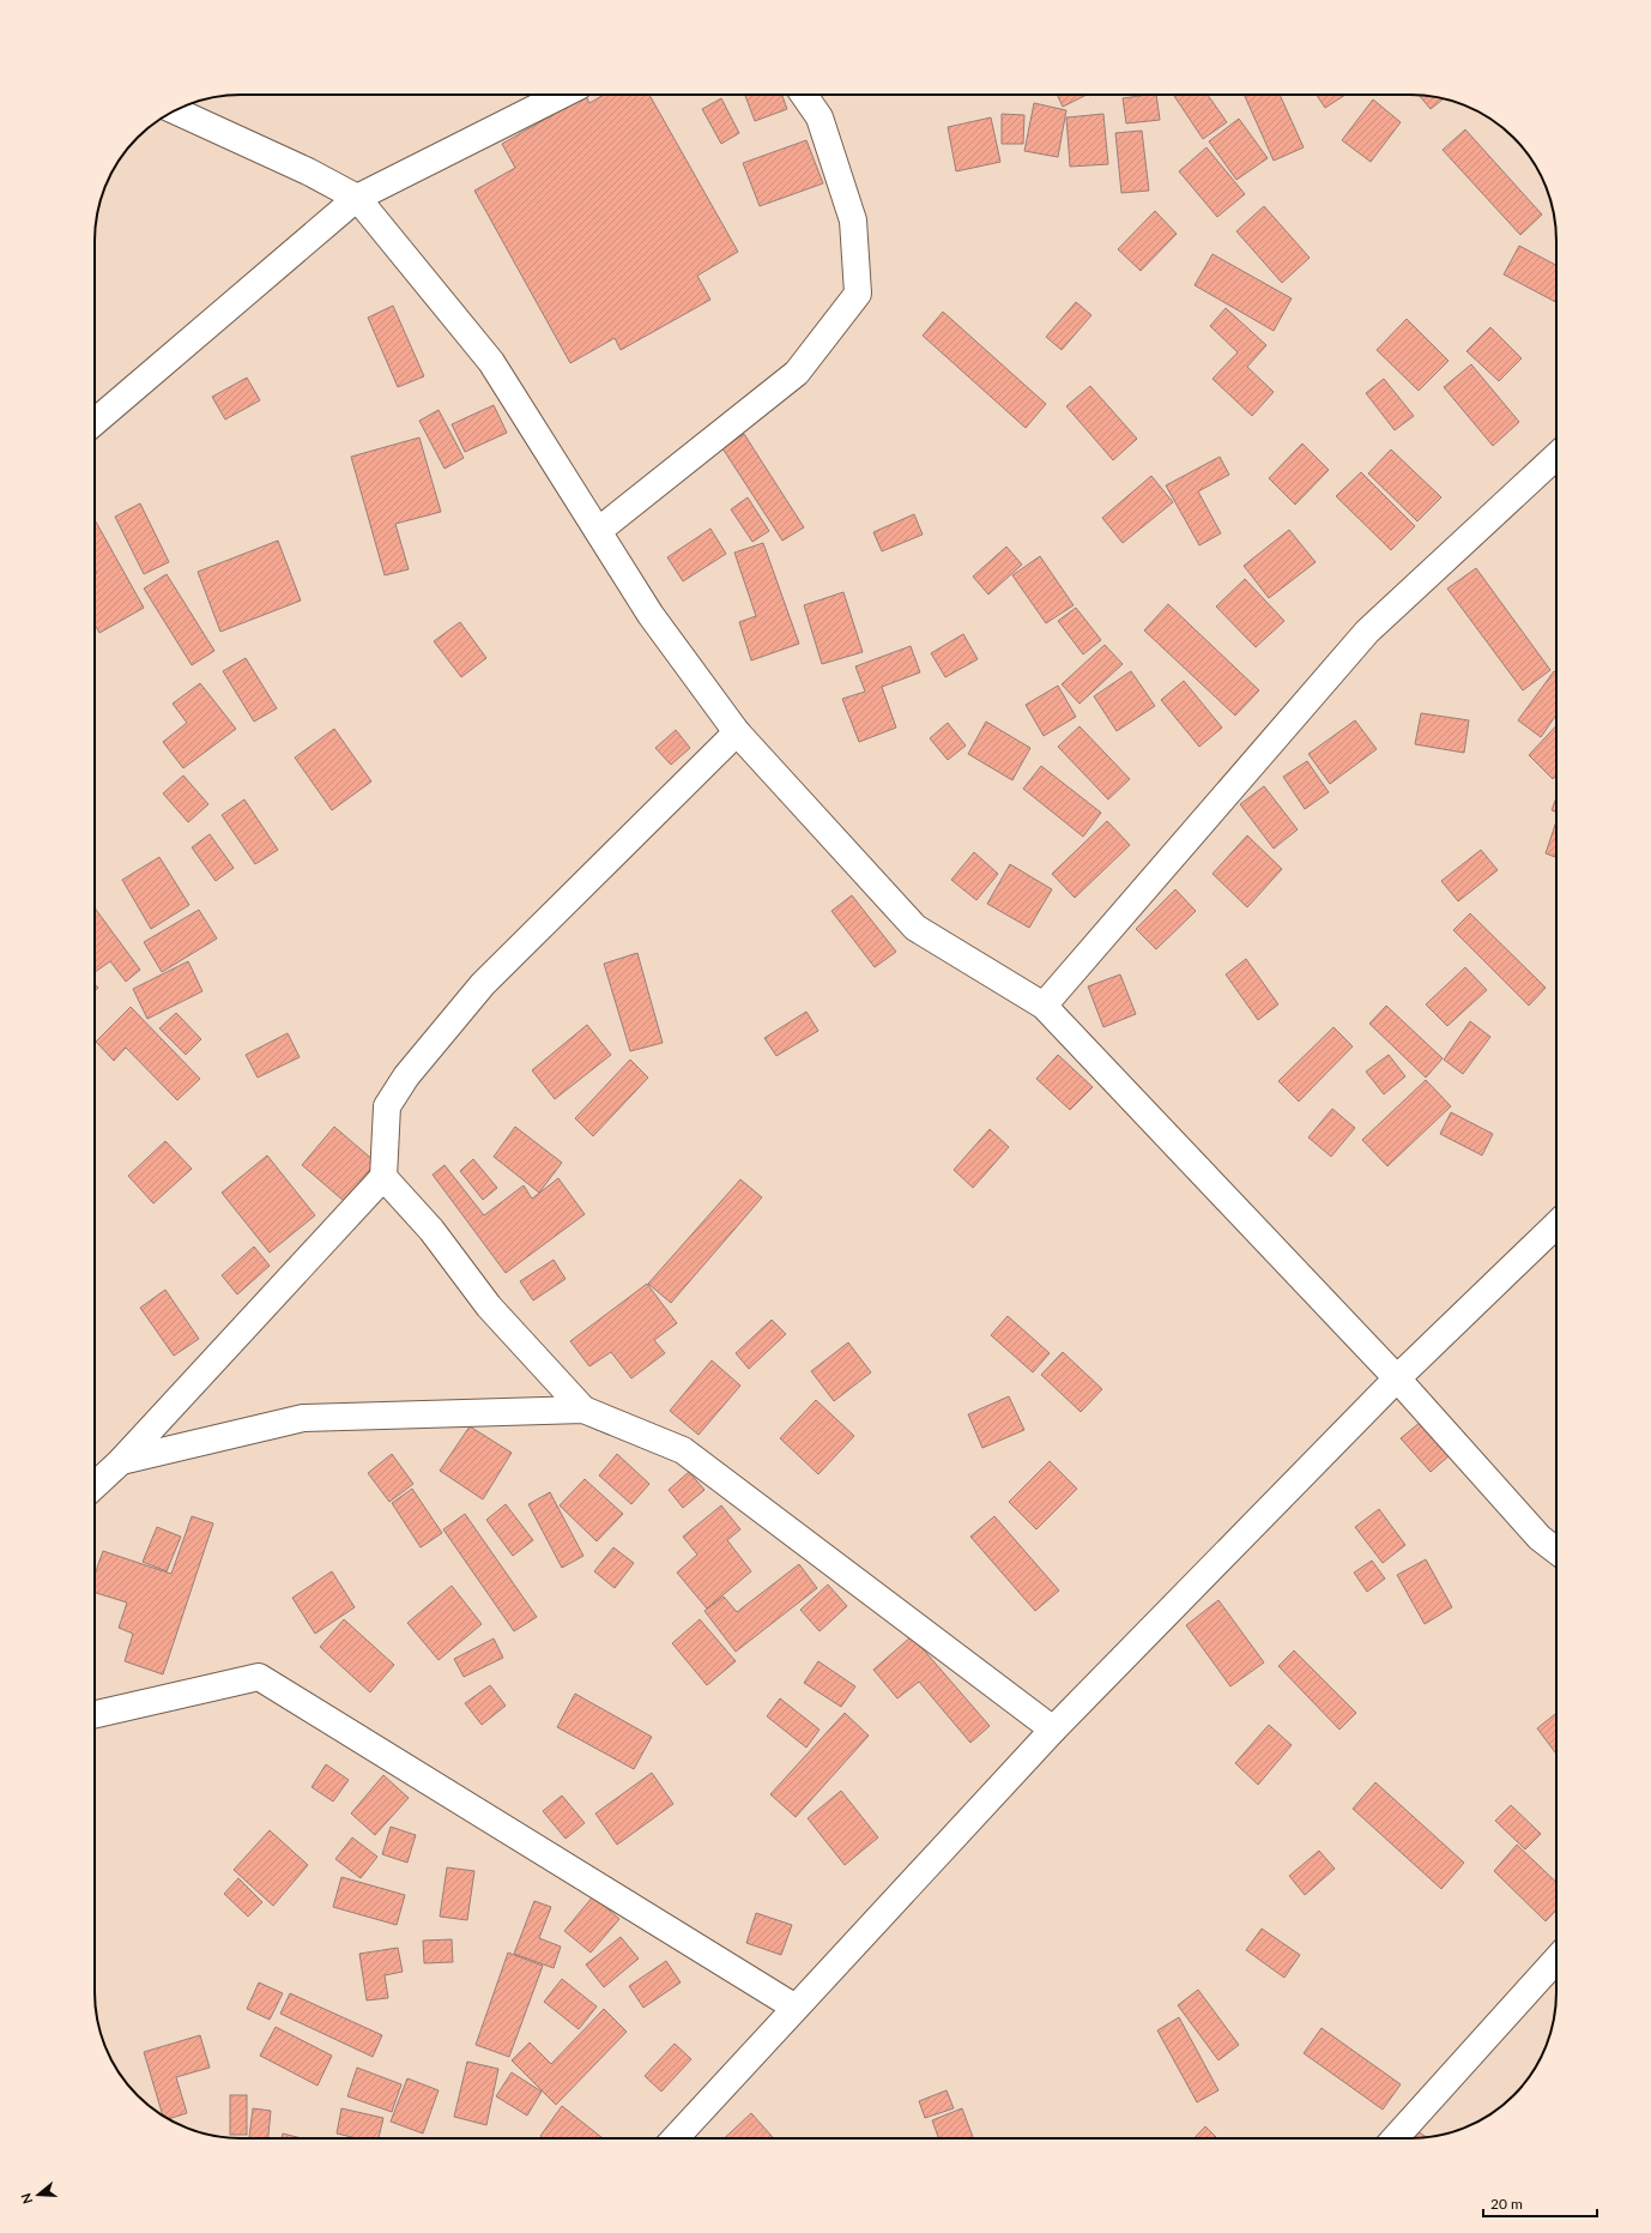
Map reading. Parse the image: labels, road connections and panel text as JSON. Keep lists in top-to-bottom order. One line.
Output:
{"scale_bar":"20 m","north":"left"}
